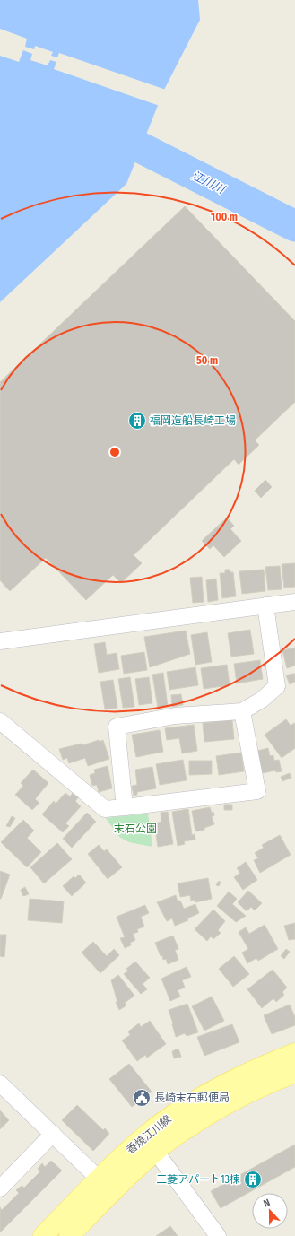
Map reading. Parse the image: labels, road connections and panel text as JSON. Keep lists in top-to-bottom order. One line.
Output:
{"streets":{"main road":["香焼江川線"]},"water":["江川川"],"parks":["末石公園"],"places":{"building":["福岡造船長崎工場","三菱アパート13棟"],"public building":["長崎末石郵便局"]},"north":"top","rings":["100 m","50 m"]}
